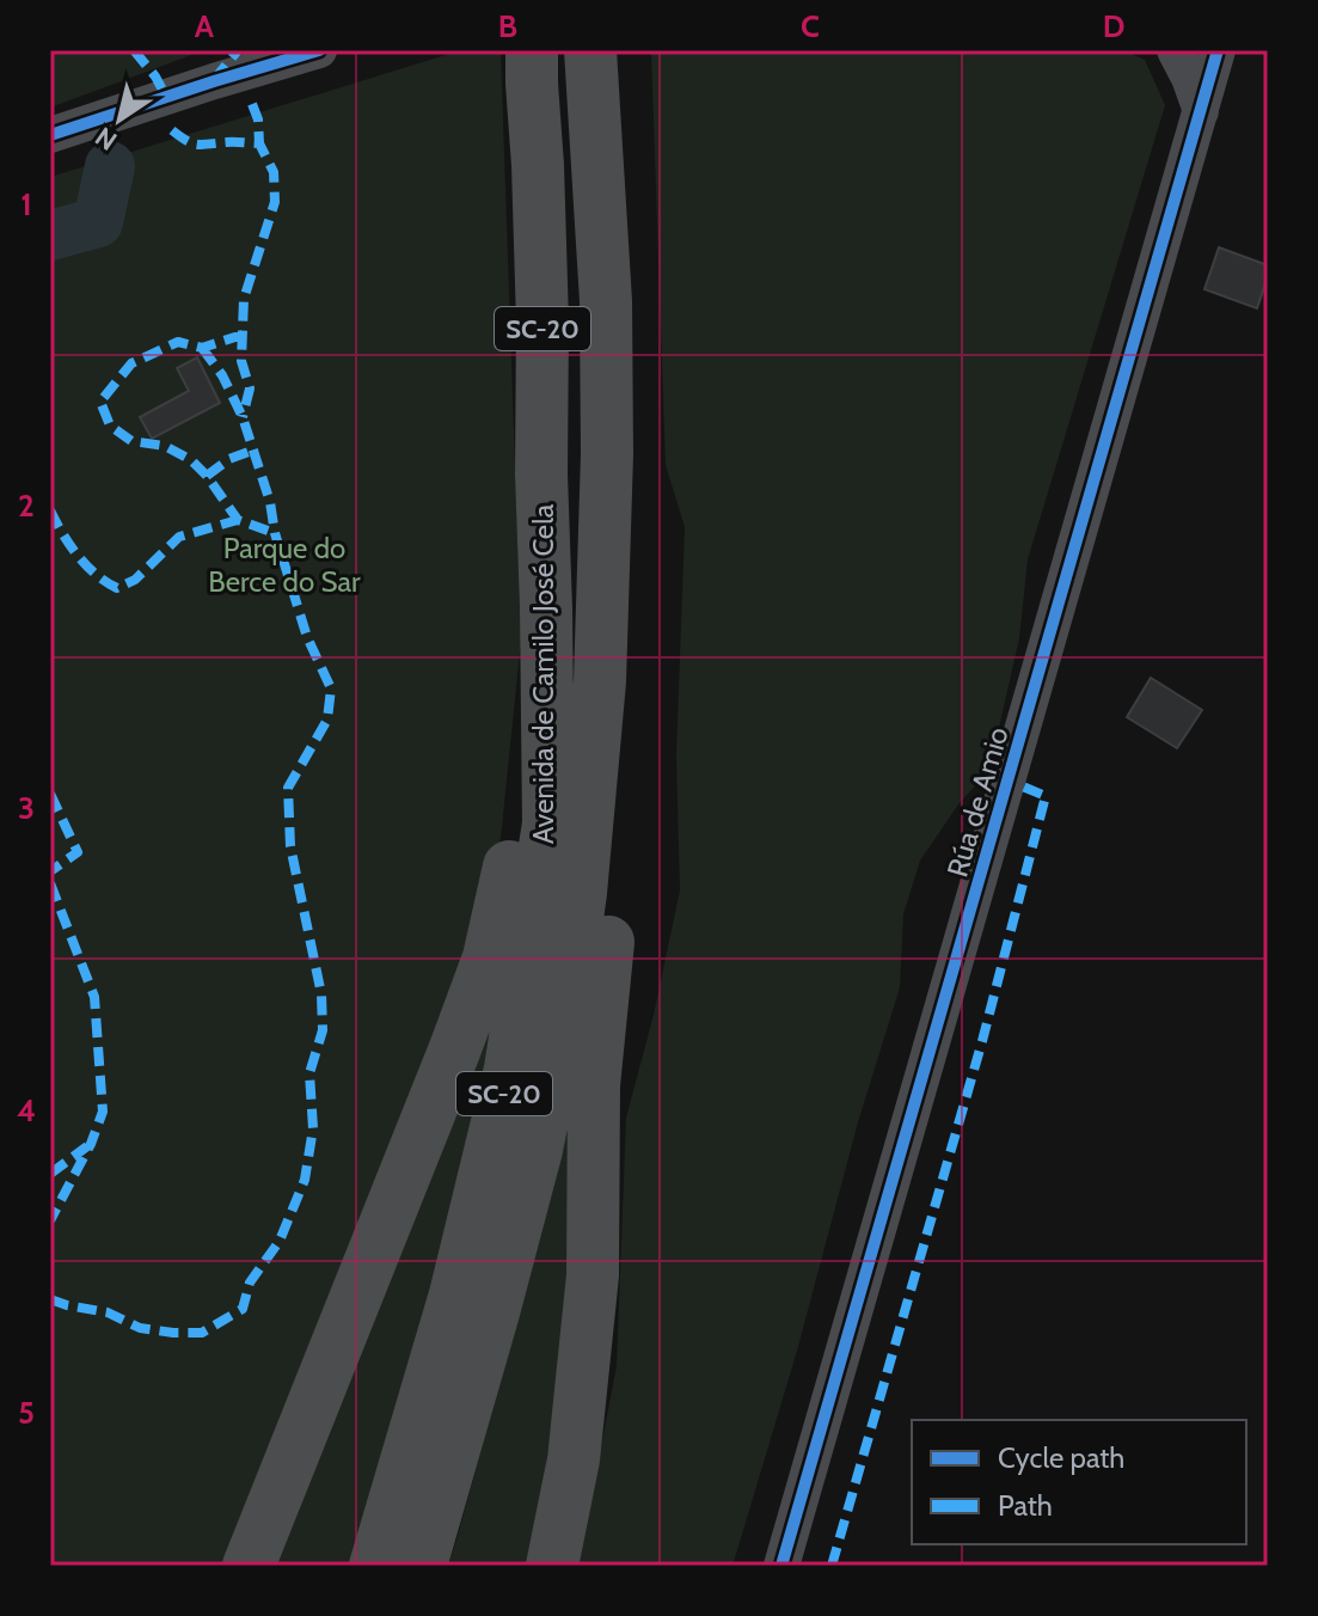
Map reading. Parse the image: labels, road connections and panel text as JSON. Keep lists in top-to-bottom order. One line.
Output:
{"streets":{"highway":["SC-20","Avenida de Camilo José Cela"],"street":["Rúa de Amio"]},"parks":["Parque do Berce do Sar"],"legend":["Cycle path","Path"],"north":"bottom left","grid":{"columns":["A","B","C","D"],"rows":["1","2","3","4","5"]}}
